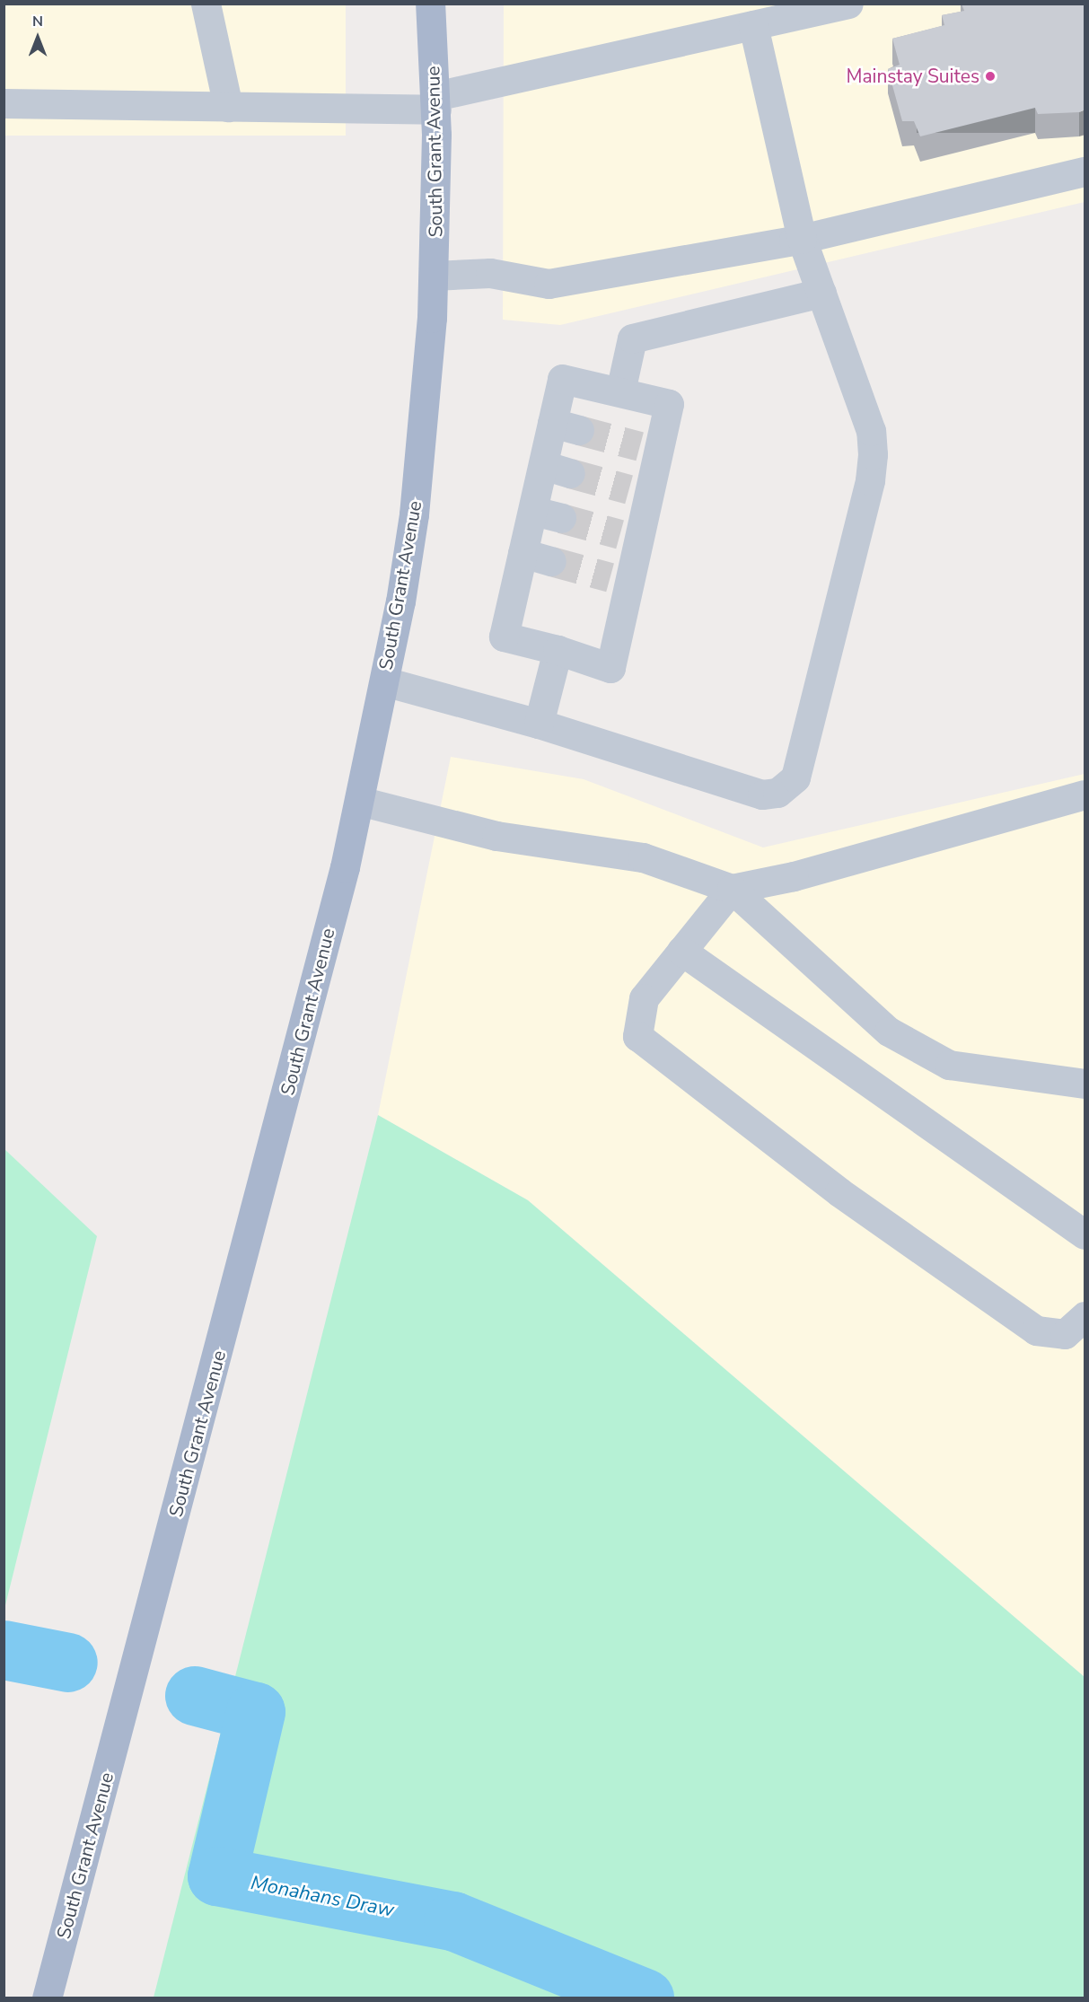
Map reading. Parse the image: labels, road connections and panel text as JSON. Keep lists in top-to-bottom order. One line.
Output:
{"streets":{"main road":["South Grant Avenue"]},"water":["Monahans Draw"],"places":["Mainstay Suites"],"north":"top"}
